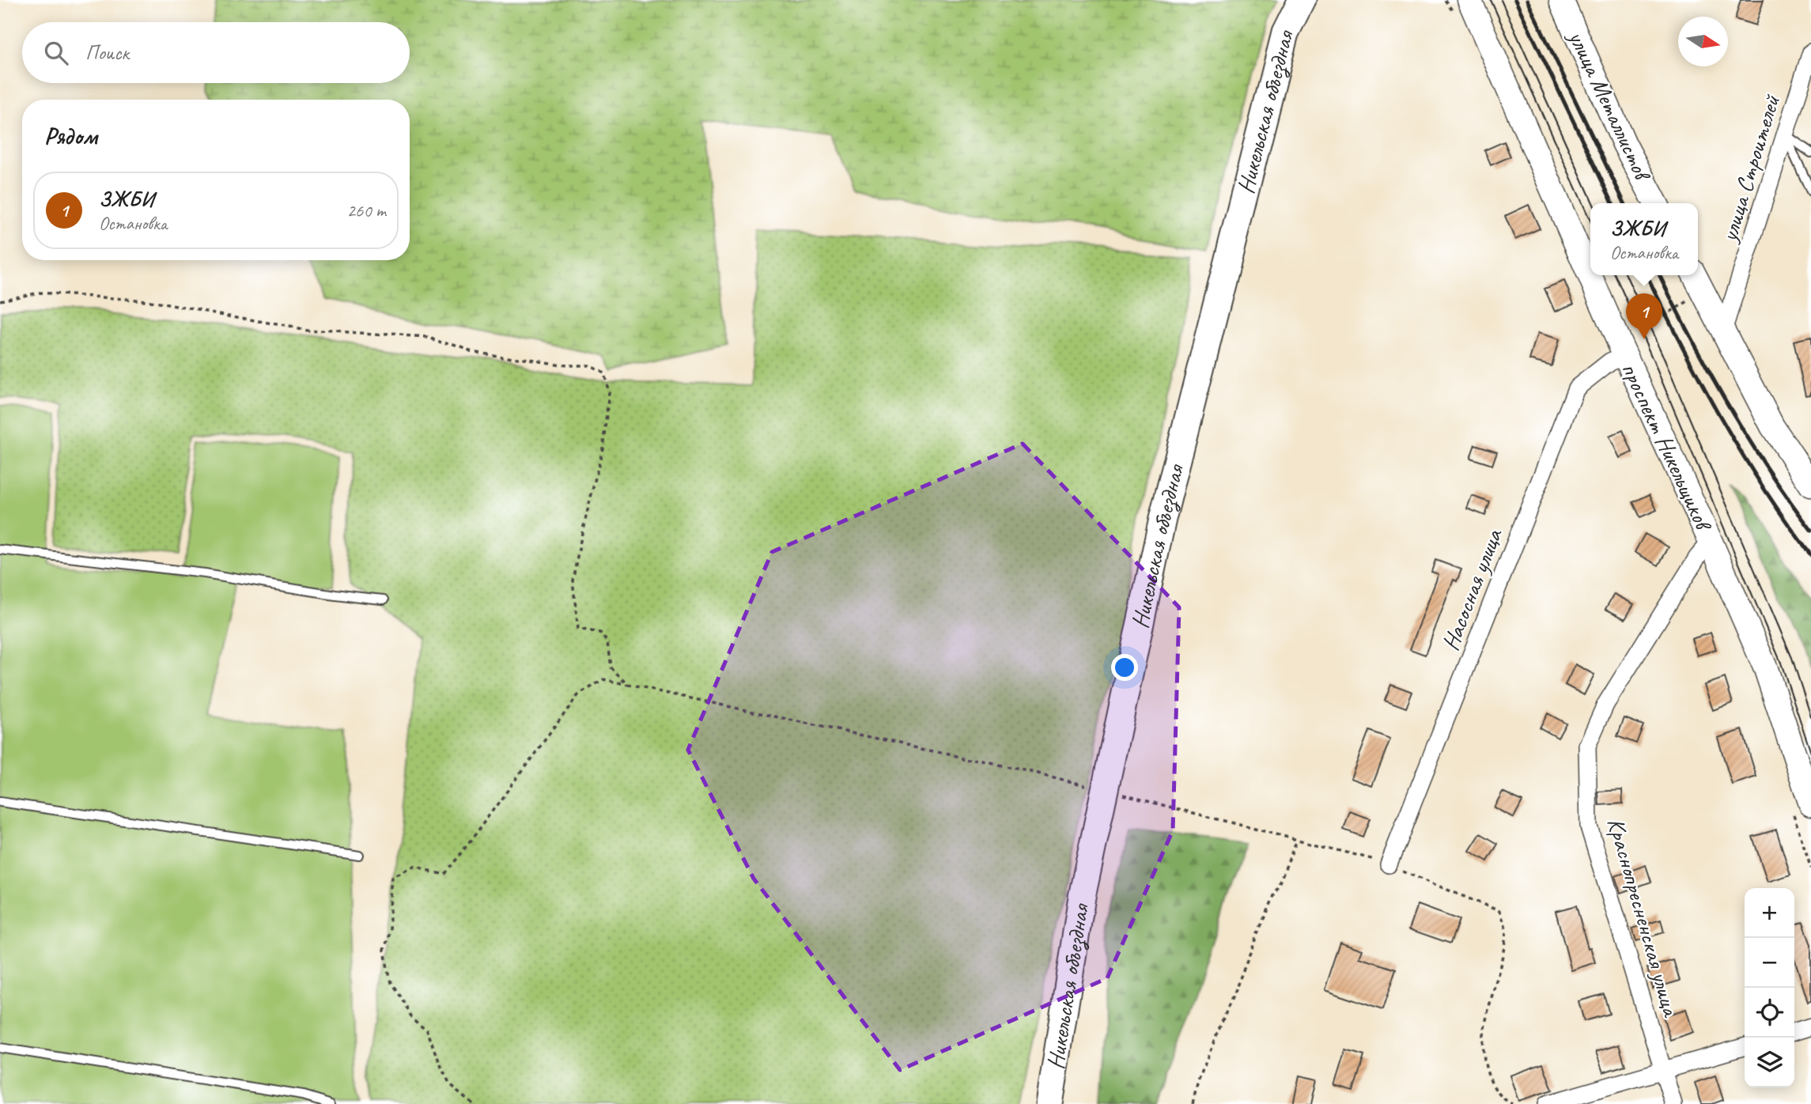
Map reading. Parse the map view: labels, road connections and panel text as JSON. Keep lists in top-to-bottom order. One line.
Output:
{"streets":{"main road":["улица Металлистов","Никельская объездная","проспект Никельщиков"],"street":["улица Строителей","Насосная улица","Краснопресненская улица"]},"crossings":[["проспект Никельщиков","Насосная улица"],["проспект Никельщиков","Краснопресненская улица"]],"north":"right","page":{"search":"Поиск","heading":"Рядом","list":[{"mark":"1","name":"ЗЖБИ","note":"Остановка","value":"260 m"}],"popup":["ЗЖБИ","Остановка"],"pins":"1","map_buttons":["+","−"]}}
